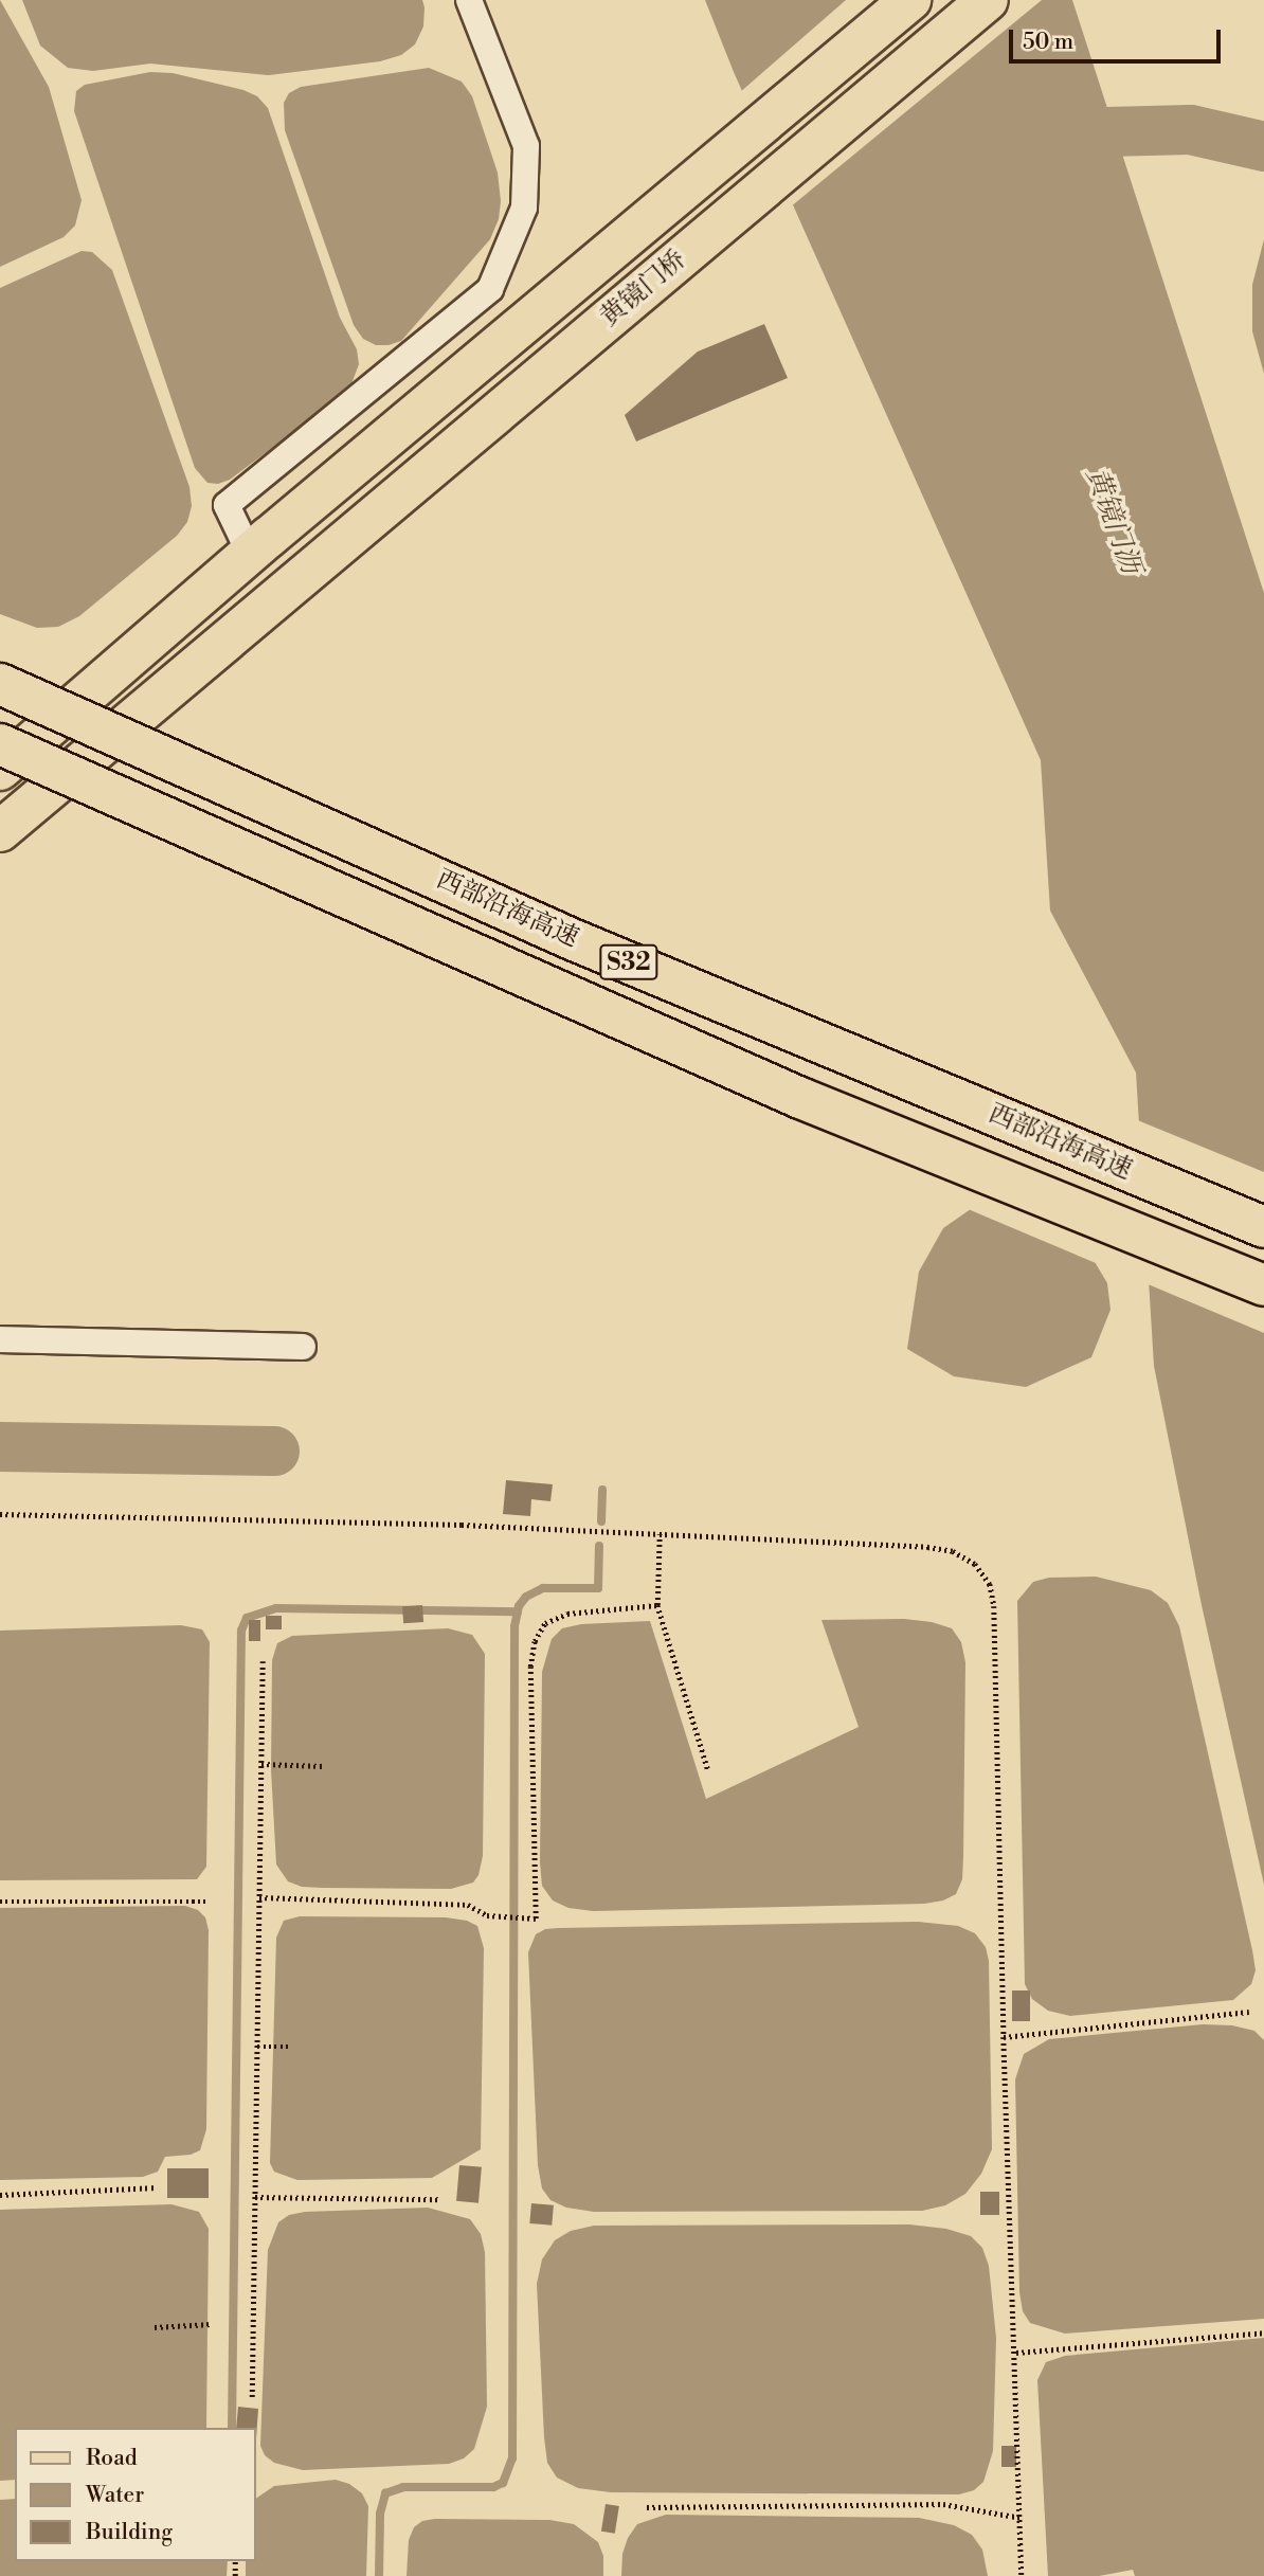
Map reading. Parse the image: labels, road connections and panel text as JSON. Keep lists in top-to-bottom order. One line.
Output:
{"streets":{"main road":["黄镜门桥","西部沿海高速","S32"]},"water":["黄镜门沥"],"legend":["Road","Water","Building"],"scale_bar":"50 m"}
